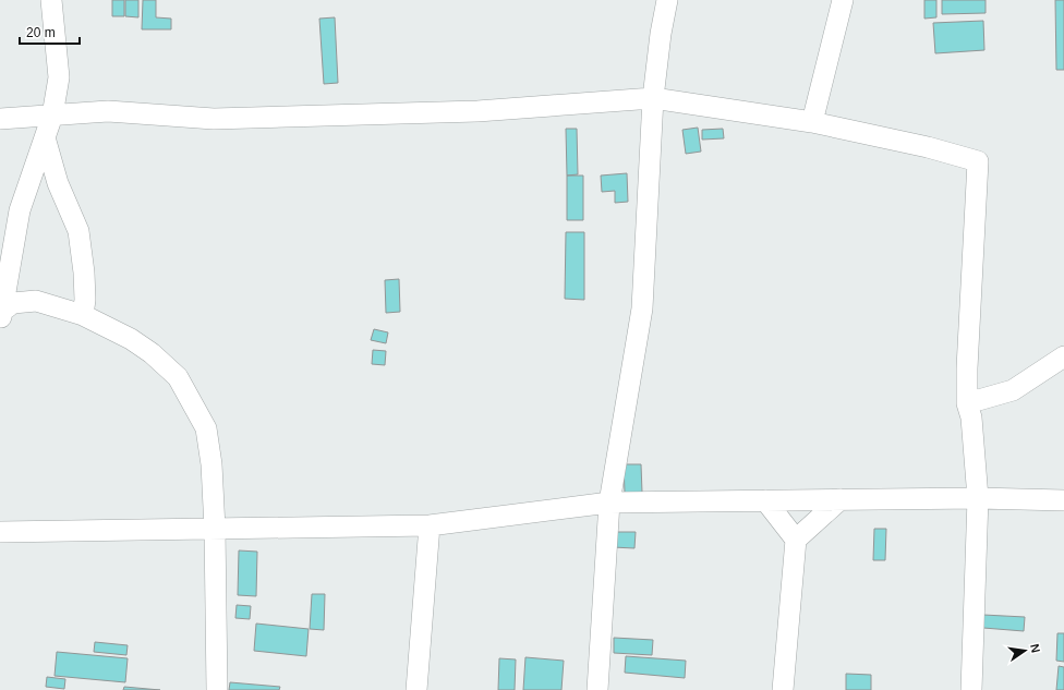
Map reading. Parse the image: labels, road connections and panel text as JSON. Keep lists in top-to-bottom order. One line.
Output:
{"scale_bar":"20 m","north":"right"}
